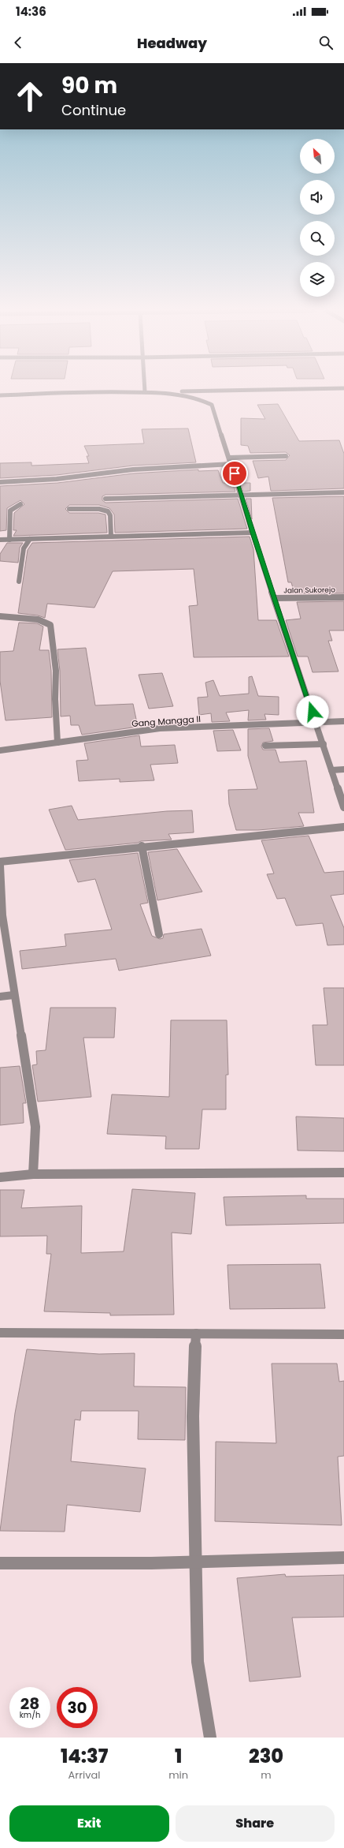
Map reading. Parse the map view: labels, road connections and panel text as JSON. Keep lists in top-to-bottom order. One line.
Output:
{"streets":{"street":["Jalan Sukorejo","Gang Mangga II"]},"north":"top left","page":{"status":"14:36","header":"Headway","turn":["90 m","Continue"],"speed":"28 km/h","limit":"30","eta":["14:37","Arrival","1","min","230","m"],"buttons":["Exit","Share"]}}
